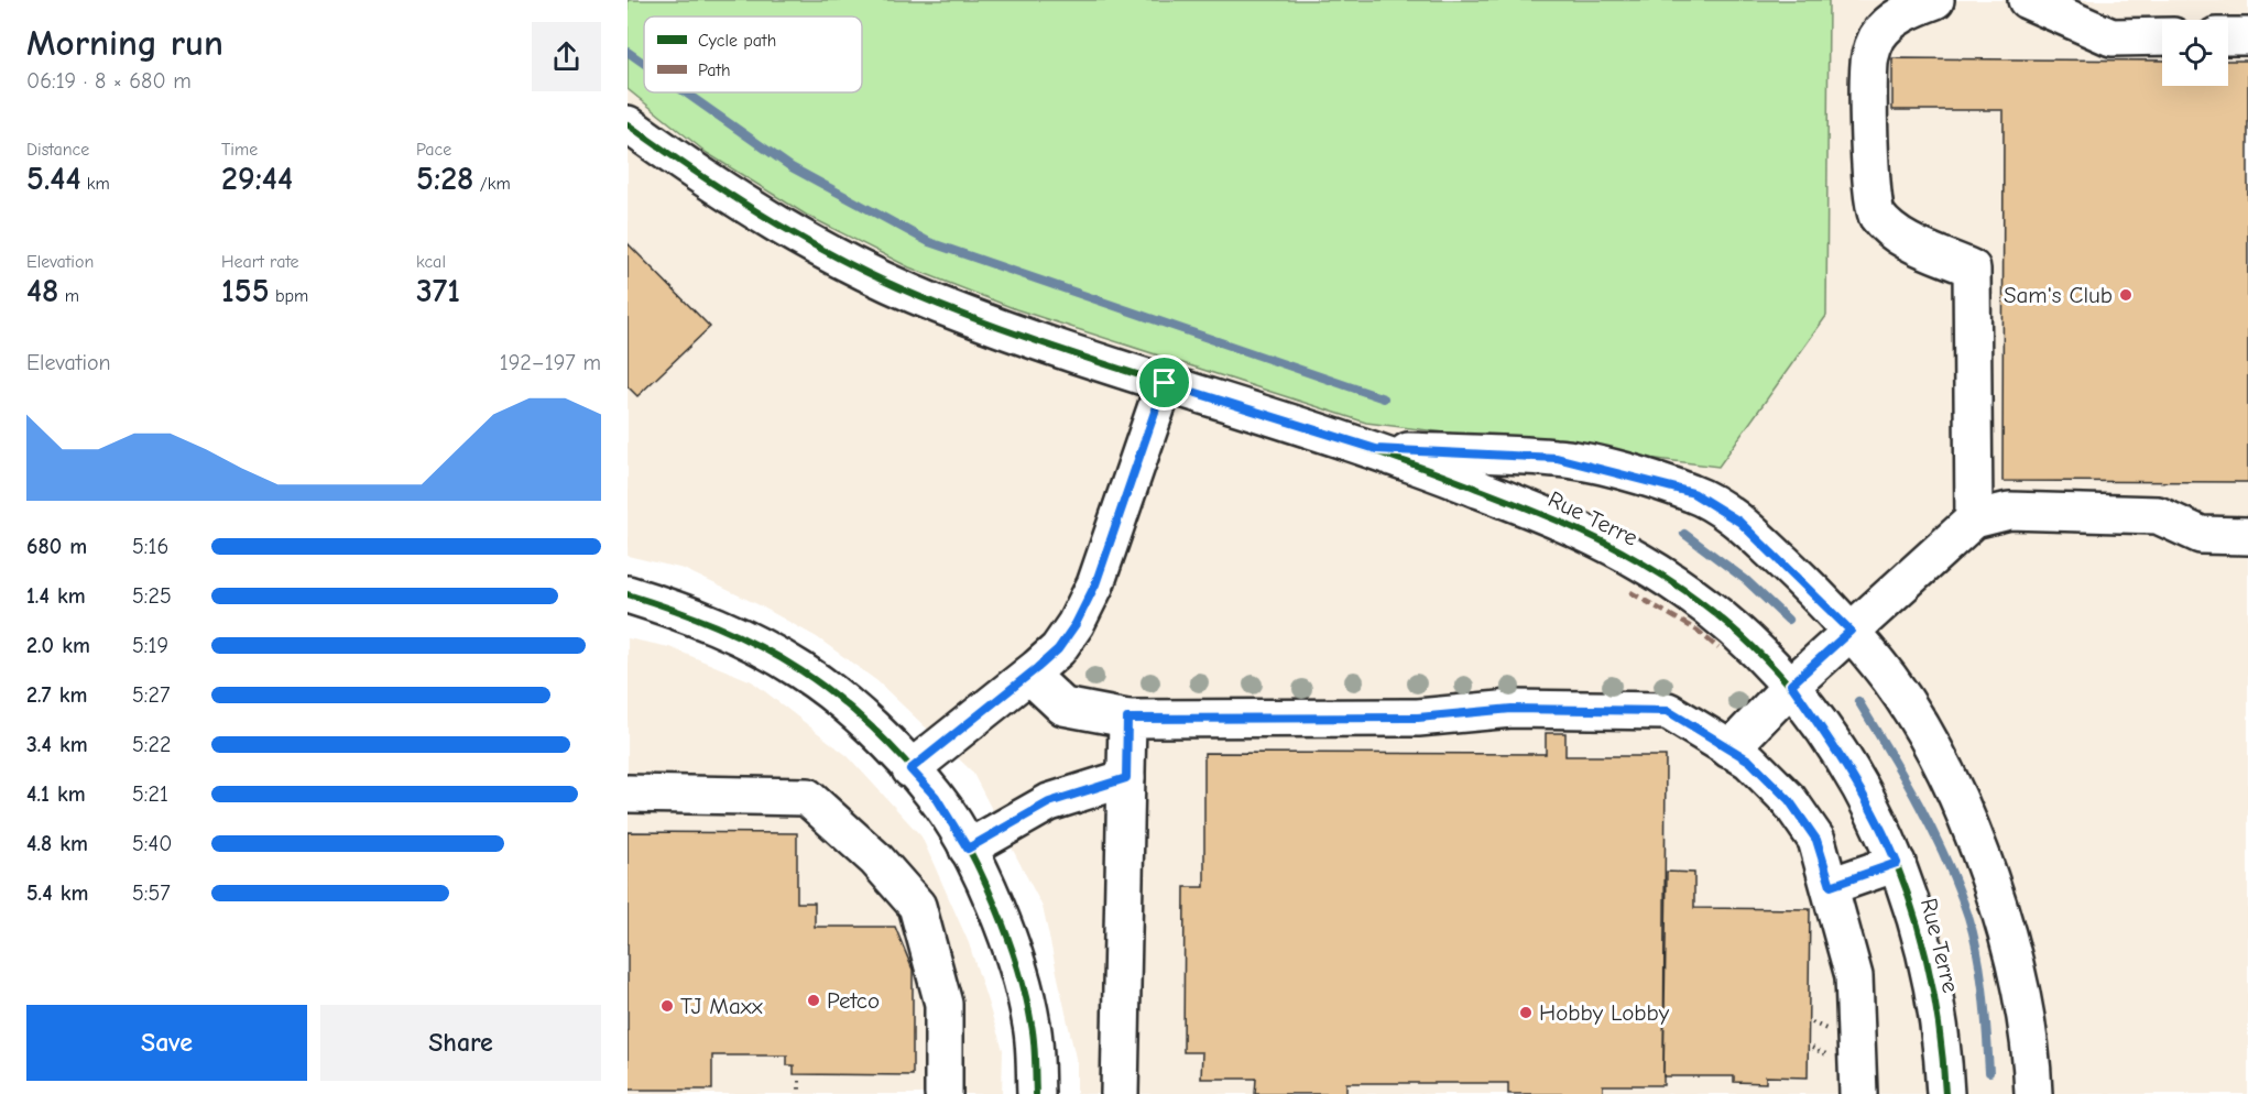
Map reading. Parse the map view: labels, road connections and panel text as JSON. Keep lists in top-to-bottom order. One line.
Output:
{"streets":{"street":["Rue Terre"]},"places":["Sam's Club","Petco","TJ Maxx","Hobby Lobby"],"legend":["Cycle path","Path"],"page":{"heading":["Morning run","06:19 · 8 × 680 m"],"stats":[["Distance","5.44 km"],["Time","29:44"],["Pace","5:28 /km"],["Elevation","48 m"],["Heart rate","155 bpm"],["kcal","371"]],"chart":["Elevation","192–197 m"],"list":[{"name":"680 m","note":"5:16"},{"name":"1.4 km","note":"5:25"},{"name":"2.0 km","note":"5:19"},{"name":"2.7 km","note":"5:27"},{"name":"3.4 km","note":"5:22"},{"name":"4.1 km","note":"5:21"},{"name":"4.8 km","note":"5:40"},{"name":"5.4 km","note":"5:57"}],"buttons":["Save","Share"]}}
